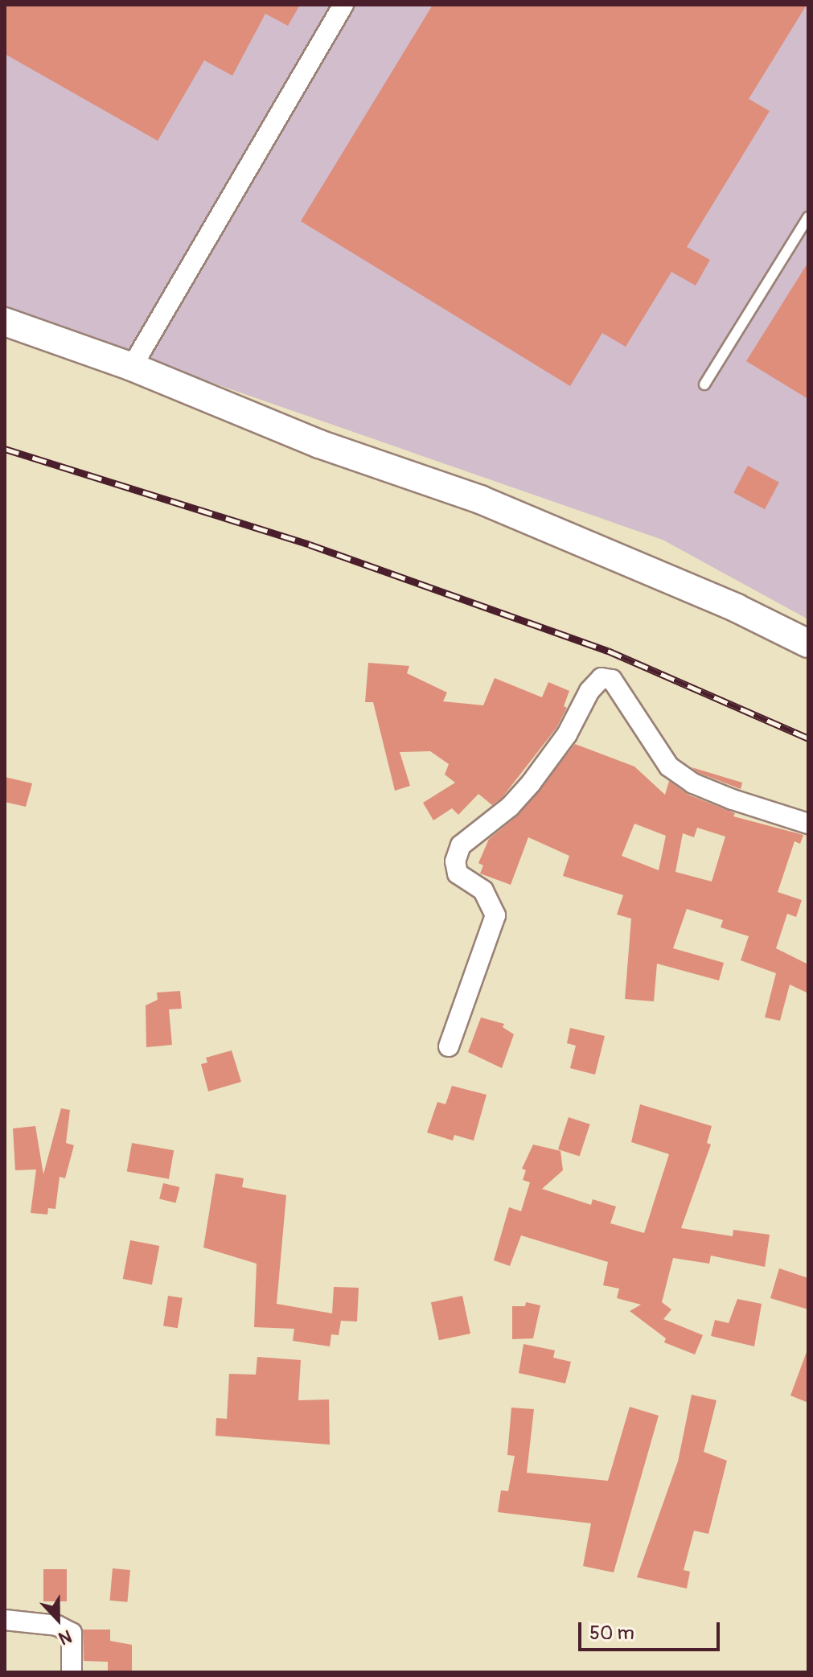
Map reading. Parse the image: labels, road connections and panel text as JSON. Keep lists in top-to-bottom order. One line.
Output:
{"scale_bar":"50 m","north":"bottom"}
